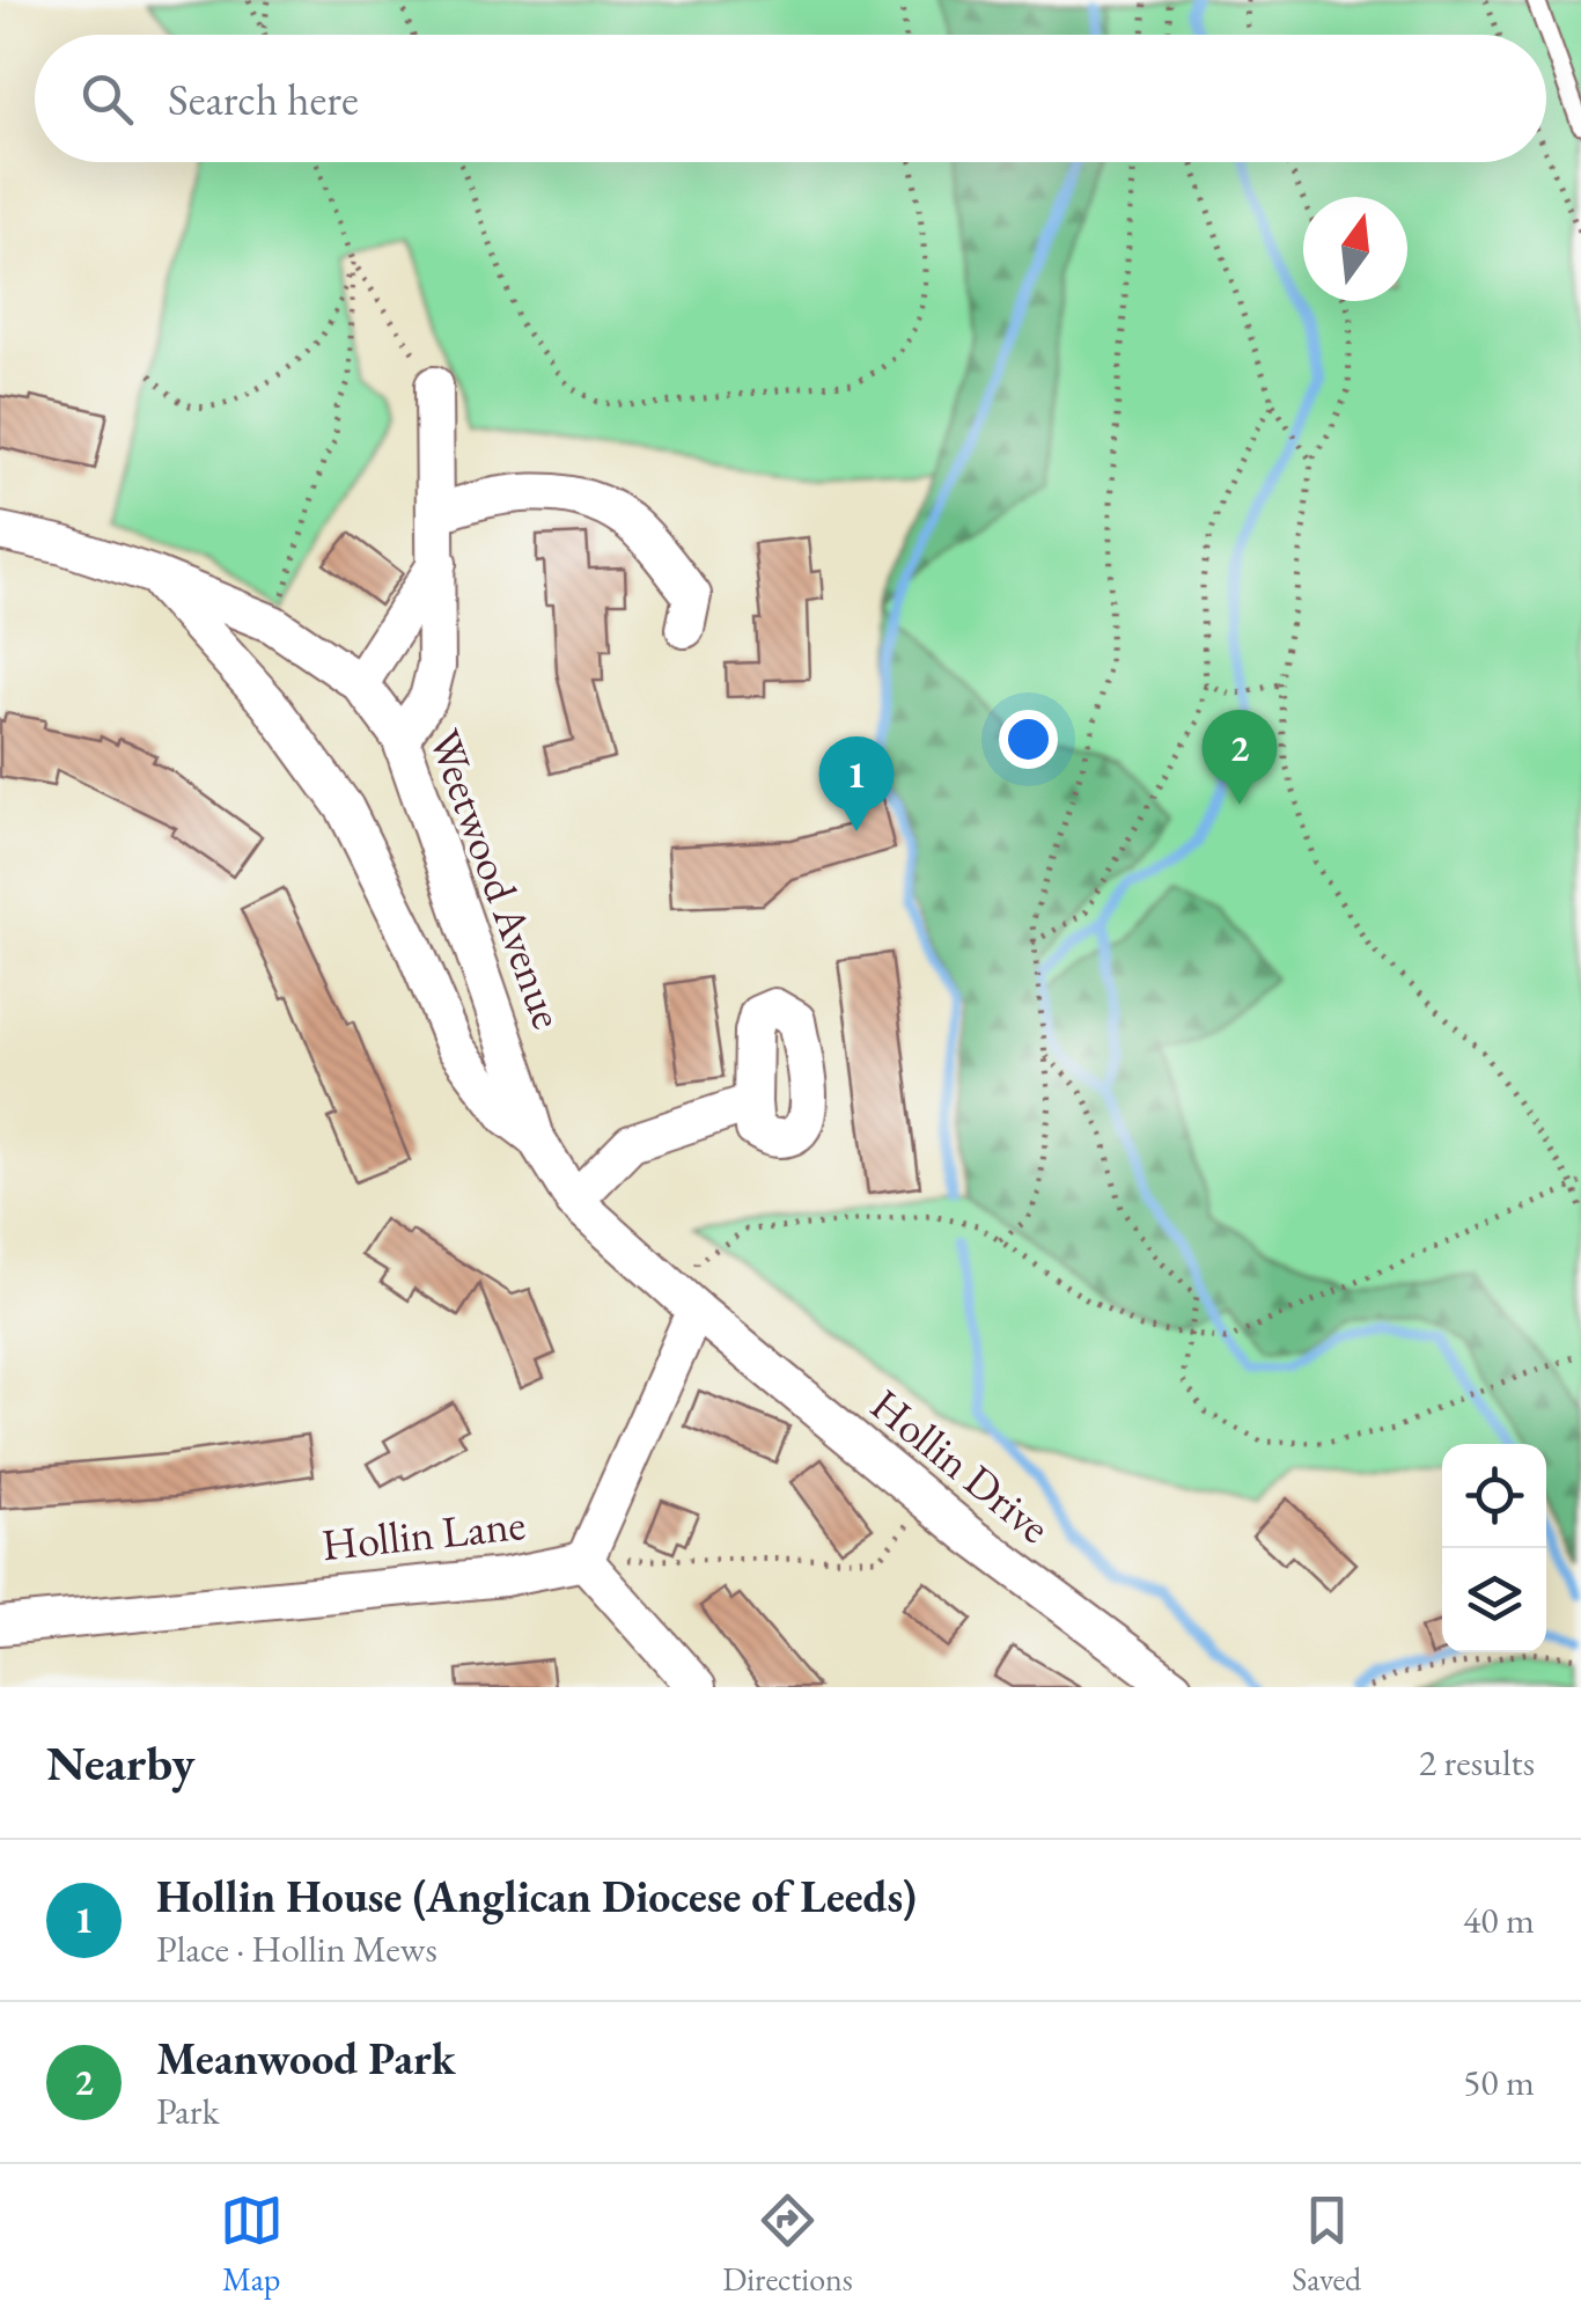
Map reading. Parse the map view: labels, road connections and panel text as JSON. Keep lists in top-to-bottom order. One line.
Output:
{"streets":{"street":["Weetwood Avenue","Hollin Drive","Hollin Lane"]},"crossings":[["Weetwood Avenue","Hollin Drive"],["Weetwood Avenue","Hollin Lane"],["Hollin Drive","Hollin Lane"]],"north":"top","page":{"search":"Search here","pins":["2","1"],"heading":["Nearby","2 results"],"list":[{"mark":"1","name":"Hollin House (Anglican Diocese of Leeds)","note":"Place · Hollin Mews","value":"40 m"},{"mark":"2","name":"Meanwood Park","note":"Park","value":"50 m"}],"nav":["Map","Directions","Saved"]}}
